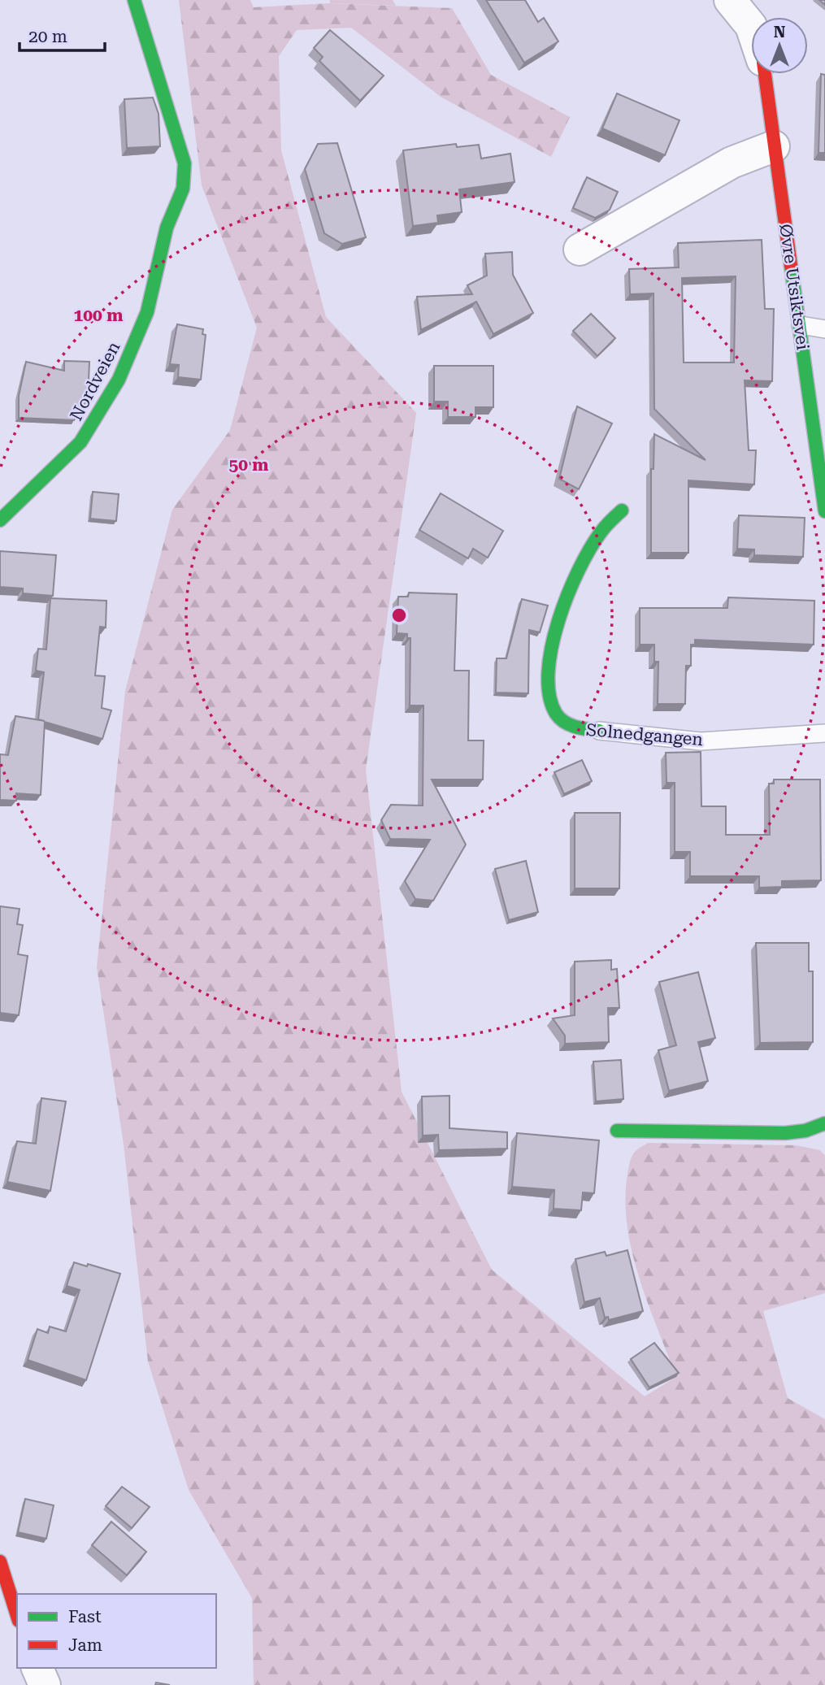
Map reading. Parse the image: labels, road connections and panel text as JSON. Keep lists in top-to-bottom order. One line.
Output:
{"streets":{"street":["Øvre Utsiktsvei","Nordveien","Solnedgangen"]},"legend":["Fast","Jam"],"scale_bar":"20 m","north":"top","rings":["100 m","50 m"]}
